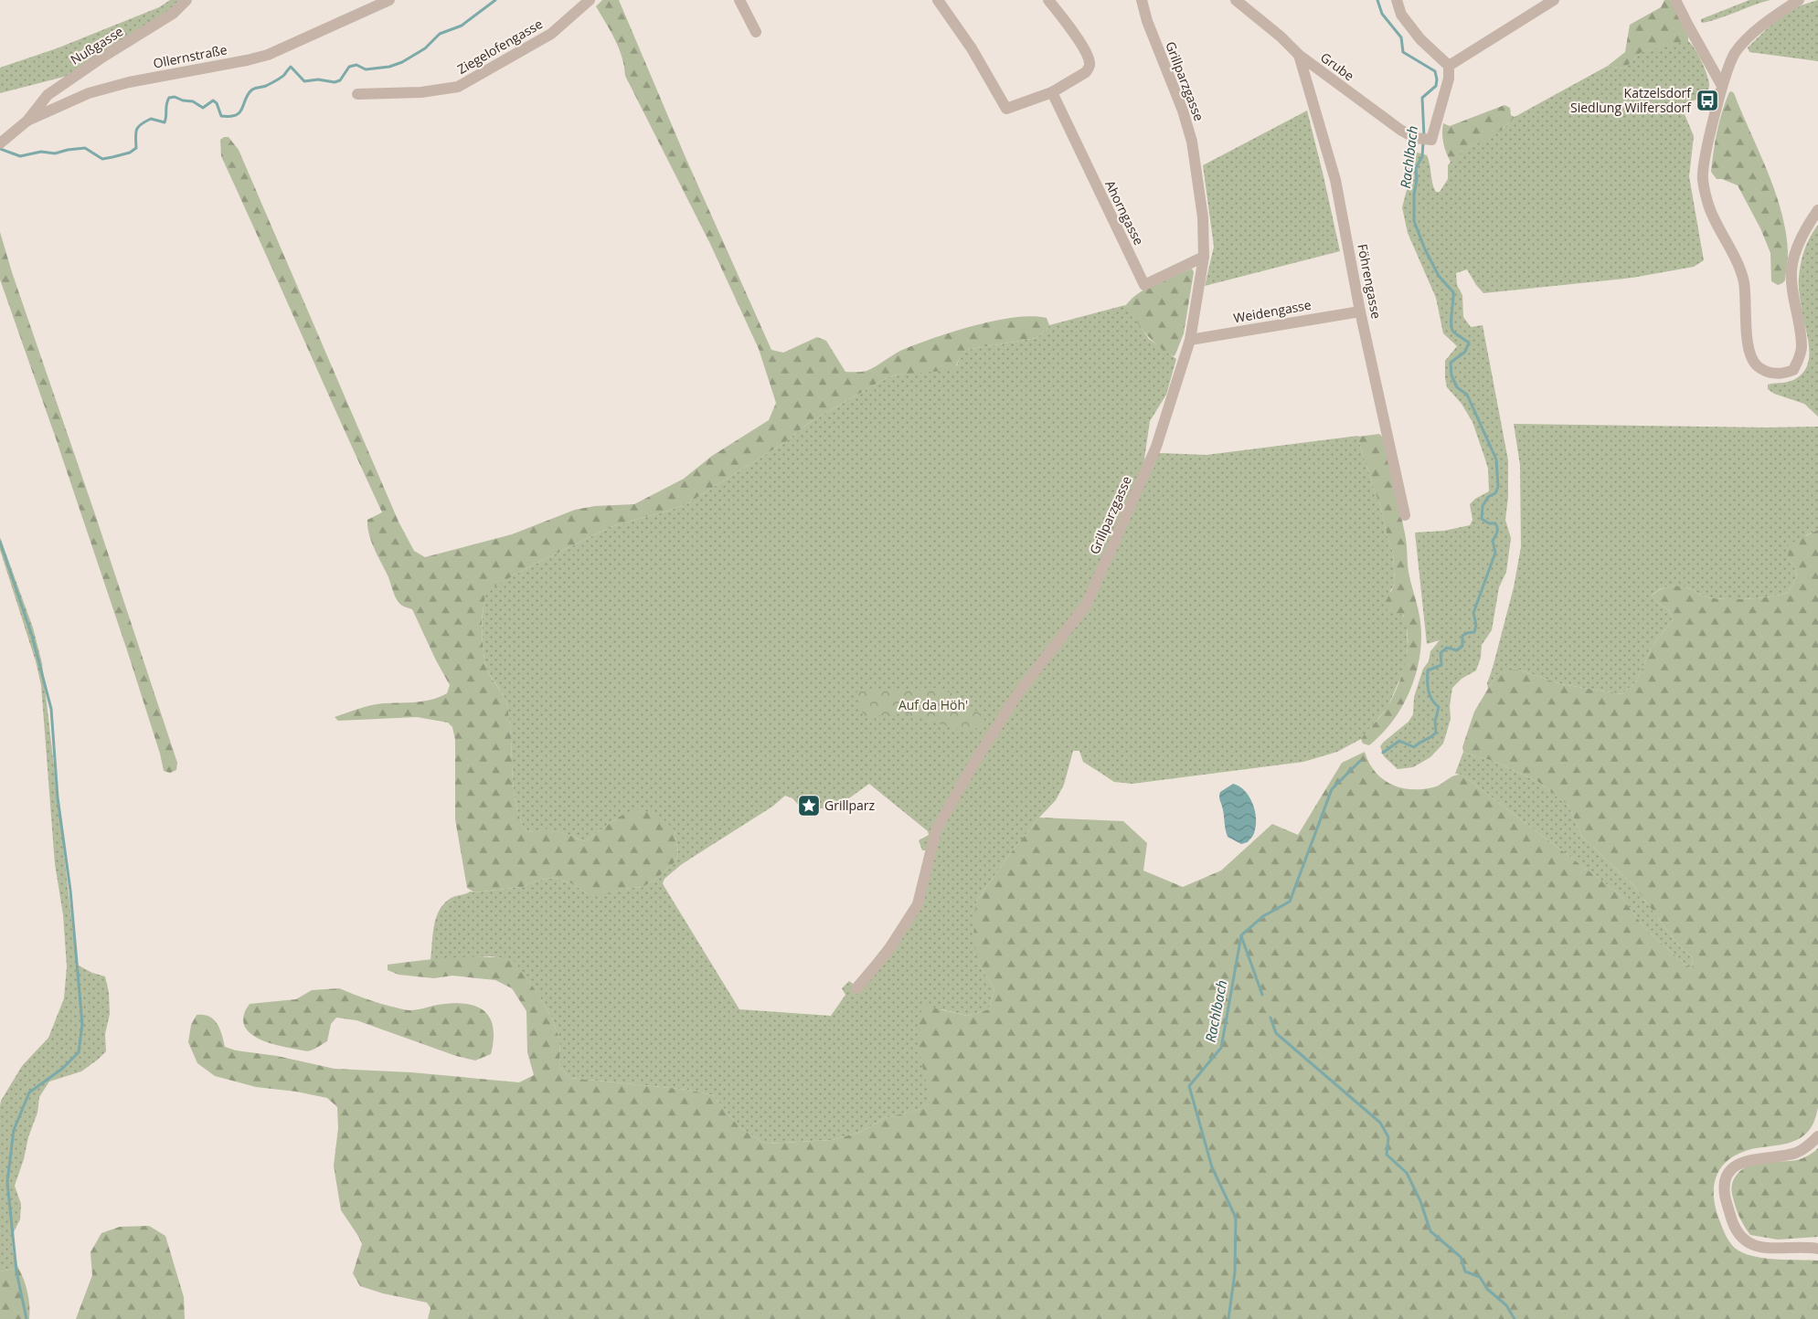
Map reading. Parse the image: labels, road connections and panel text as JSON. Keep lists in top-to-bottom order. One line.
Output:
{"streets":{"street":["Nußgasse","Ziegelofengasse","Ollernstraße","Grube","Grillparzgasse","Ahorngasse","Föhrengasse","Weidengasse"]},"crossings":[["Nußgasse","Ollernstraße"],["Grube","Föhrengasse"],["Grillparzgasse","Ahorngasse"],["Grillparzgasse","Weidengasse"],["Föhrengasse","Weidengasse"]],"water":["Rachlbach"],"parks":["Auf da Höh'"],"places":{"bus stop":["Katzelsdorf Siedlung Wilfersdorf"],"place":["Grillparz"]}}
